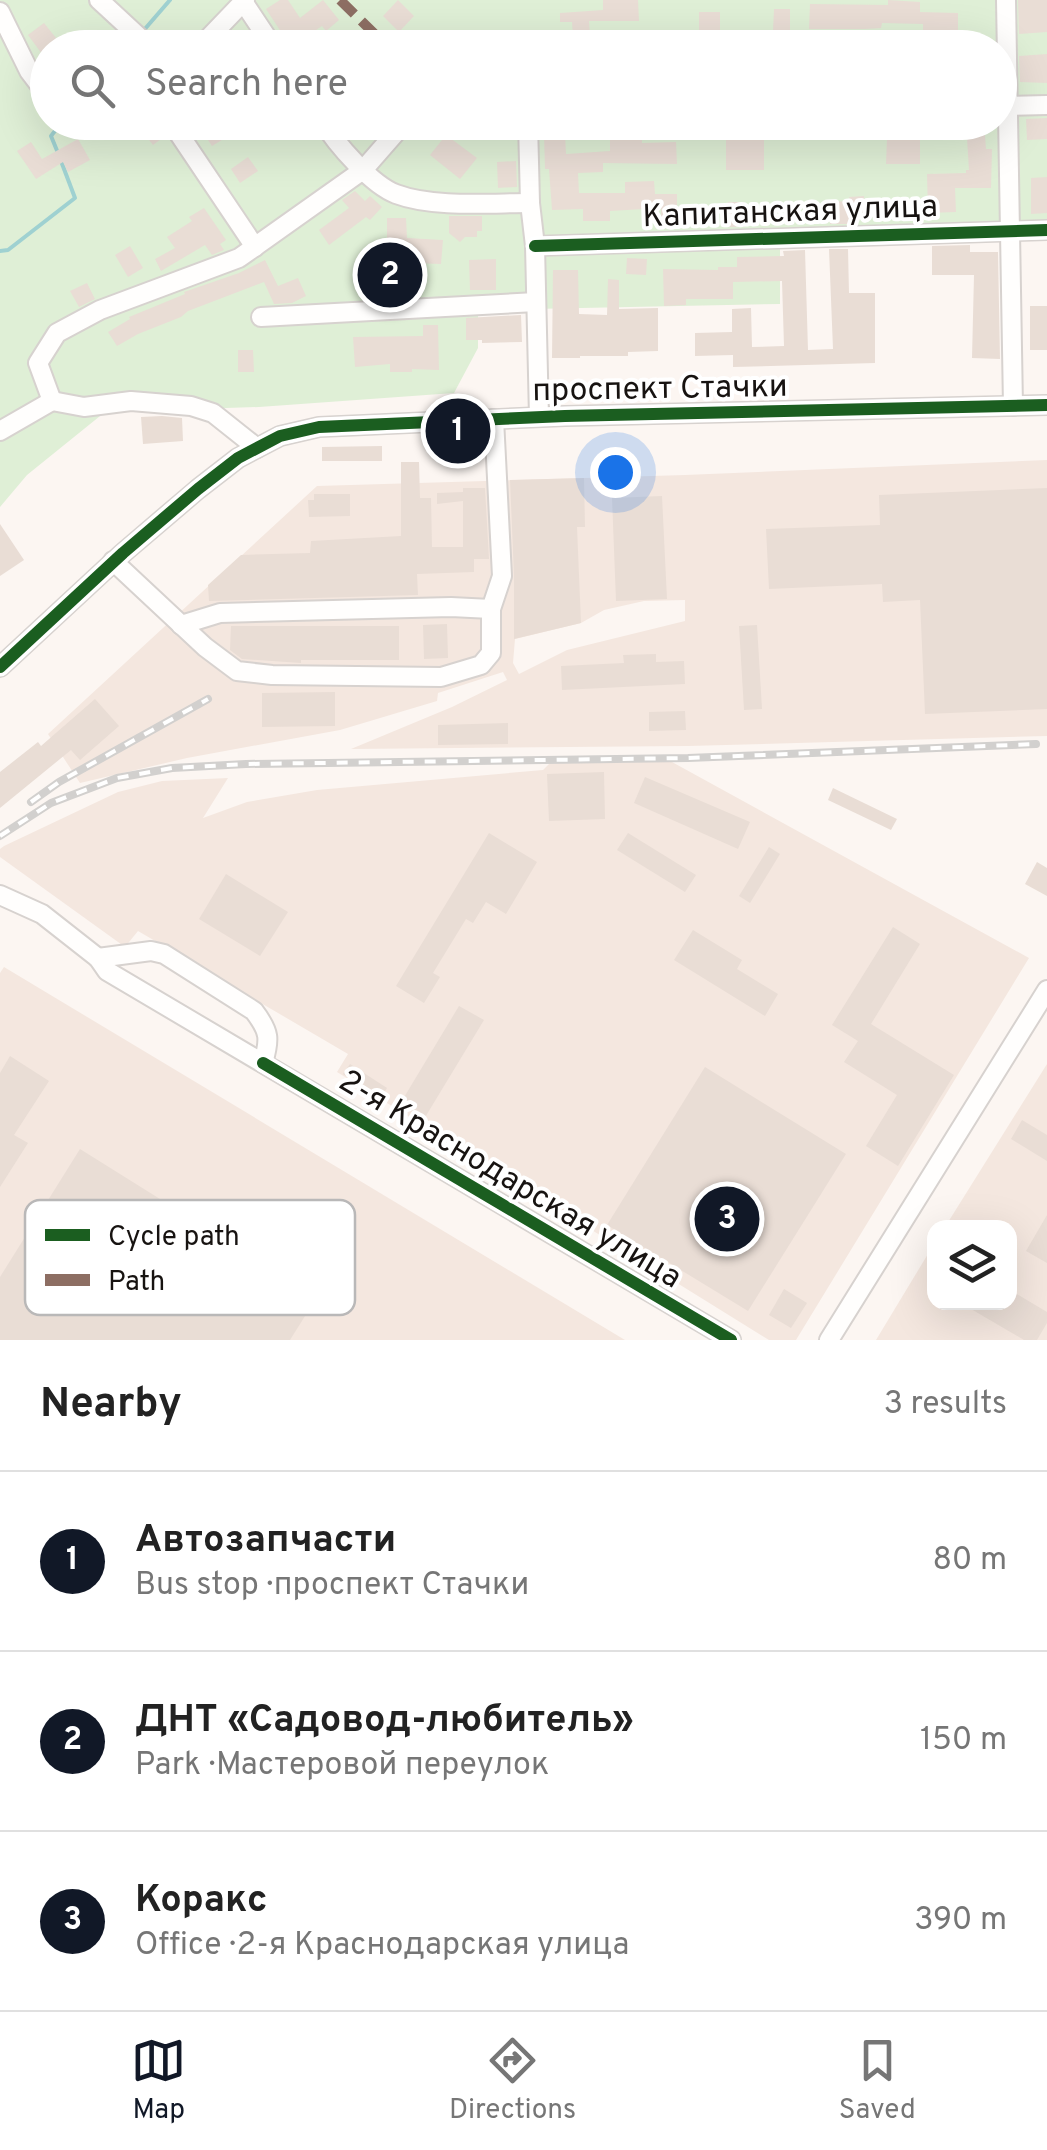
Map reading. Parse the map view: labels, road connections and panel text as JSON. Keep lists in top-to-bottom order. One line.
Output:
{"streets":{"street":["Капитанская улица","проспект Стачки","2-я Краснодарская улица"]},"legend":["Cycle path","Path"],"page":{"search":"Search here","pins":["2","1","3"],"heading":["Nearby","3 results"],"list":[{"mark":"1","name":"Автозапчасти","note":"Bus stop · проспект Стачки","value":"80 m"},{"mark":"2","name":"ДНТ «Садовод-любитель»","note":"Park · Мастеровой переулок","value":"150 m"},{"mark":"3","name":"Коракс","note":"Office · 2-я Краснодарская улица","value":"390 m"}],"nav":["Map","Directions","Saved"]}}
